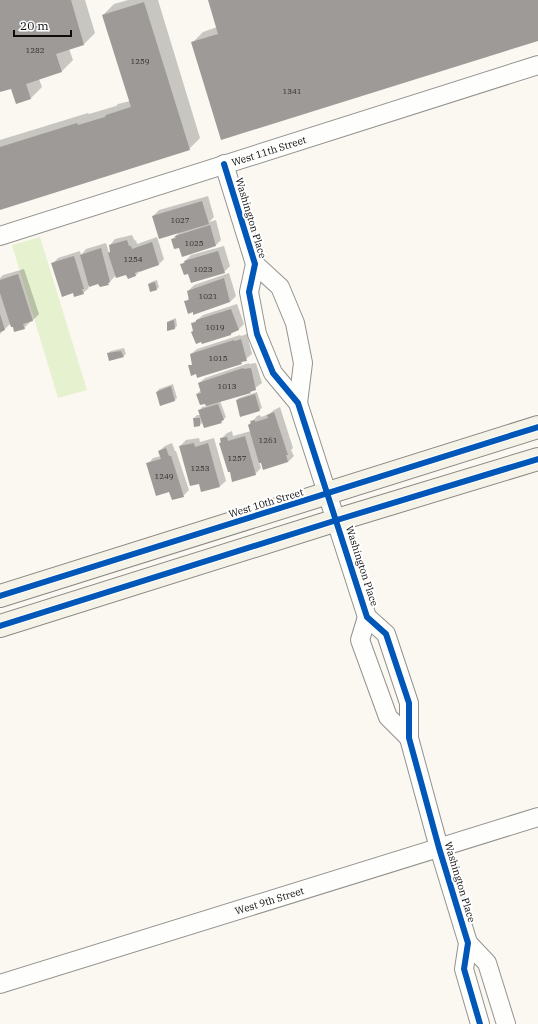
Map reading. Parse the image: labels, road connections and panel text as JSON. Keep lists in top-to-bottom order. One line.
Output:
{"streets":{"street":["West 11th Street","Washington Place","West 10th Street","West 9th Street"]},"crossings":[["West 11th Street","Washington Place"],["Washington Place","West 10th Street"],["Washington Place","West 9th Street"]],"house_numbers":["1282","1259","1341","1027","1025","1254","1023","1021","1019","1015","1013","1261","1257","1253","1249"],"scale_bar":"20 m"}
